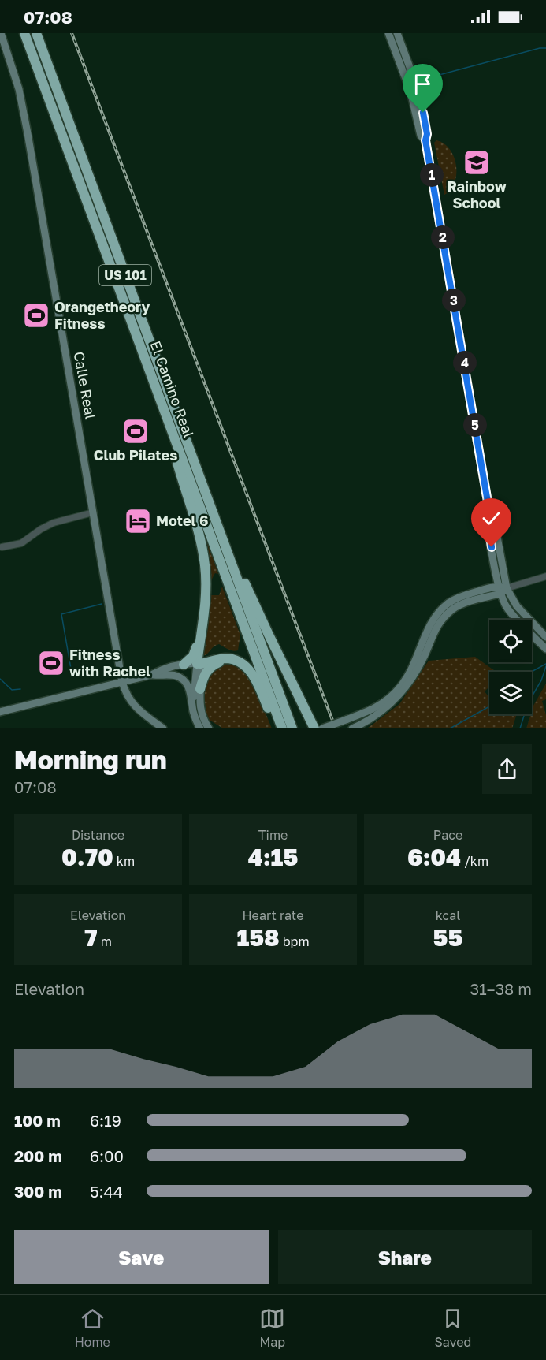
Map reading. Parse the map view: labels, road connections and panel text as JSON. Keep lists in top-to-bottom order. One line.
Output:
{"streets":{"highway":["US 101","El Camino Real"],"main road":["Calle Real"]},"places":{"school or university":["Rainbow School"],"sports":["Orangetheory Fitness","Club Pilates","Fitness with Rachel"],"hotel":["Motel 6"]},"page":{"status":"07:08","pins":["1","2","3","4","5"],"heading":["Morning run","07:08"],"stats":[["Distance","0.70 km"],["Time","4:15"],["Pace","6:04 /km"],["Elevation","7 m"],["Heart rate","158 bpm"],["kcal","55"]],"chart":["Elevation","31–38 m"],"list":[{"name":"100 m","note":"6:19"},{"name":"200 m","note":"6:00"},{"name":"300 m","note":"5:44"}],"buttons":["Save","Share"],"tabs":["Home","Map","Saved"]}}
